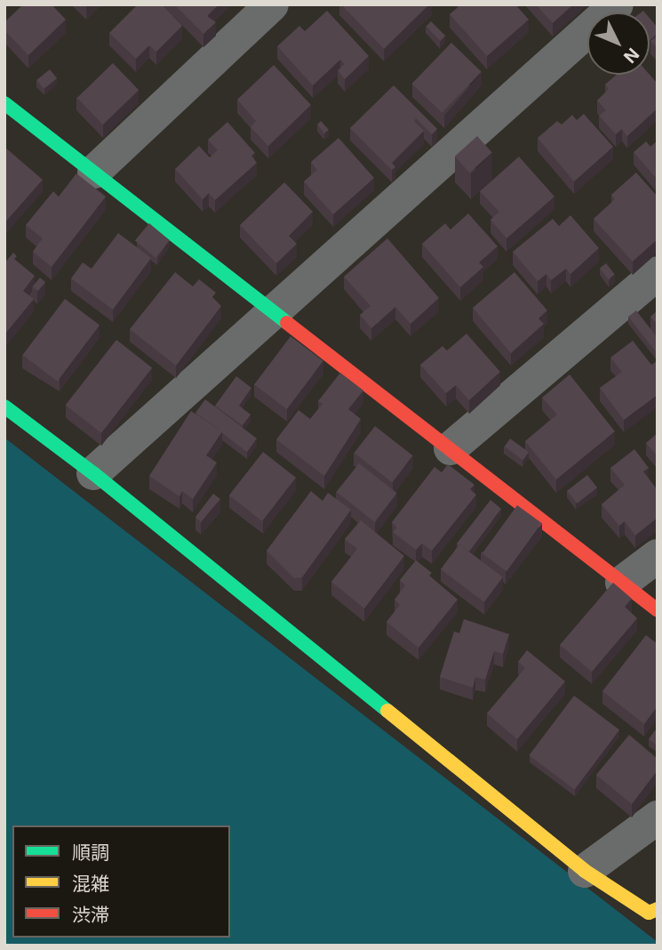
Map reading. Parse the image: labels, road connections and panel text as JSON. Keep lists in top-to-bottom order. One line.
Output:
{"legend":["順調","混雑","渋滞"],"north":"bottom right"}
